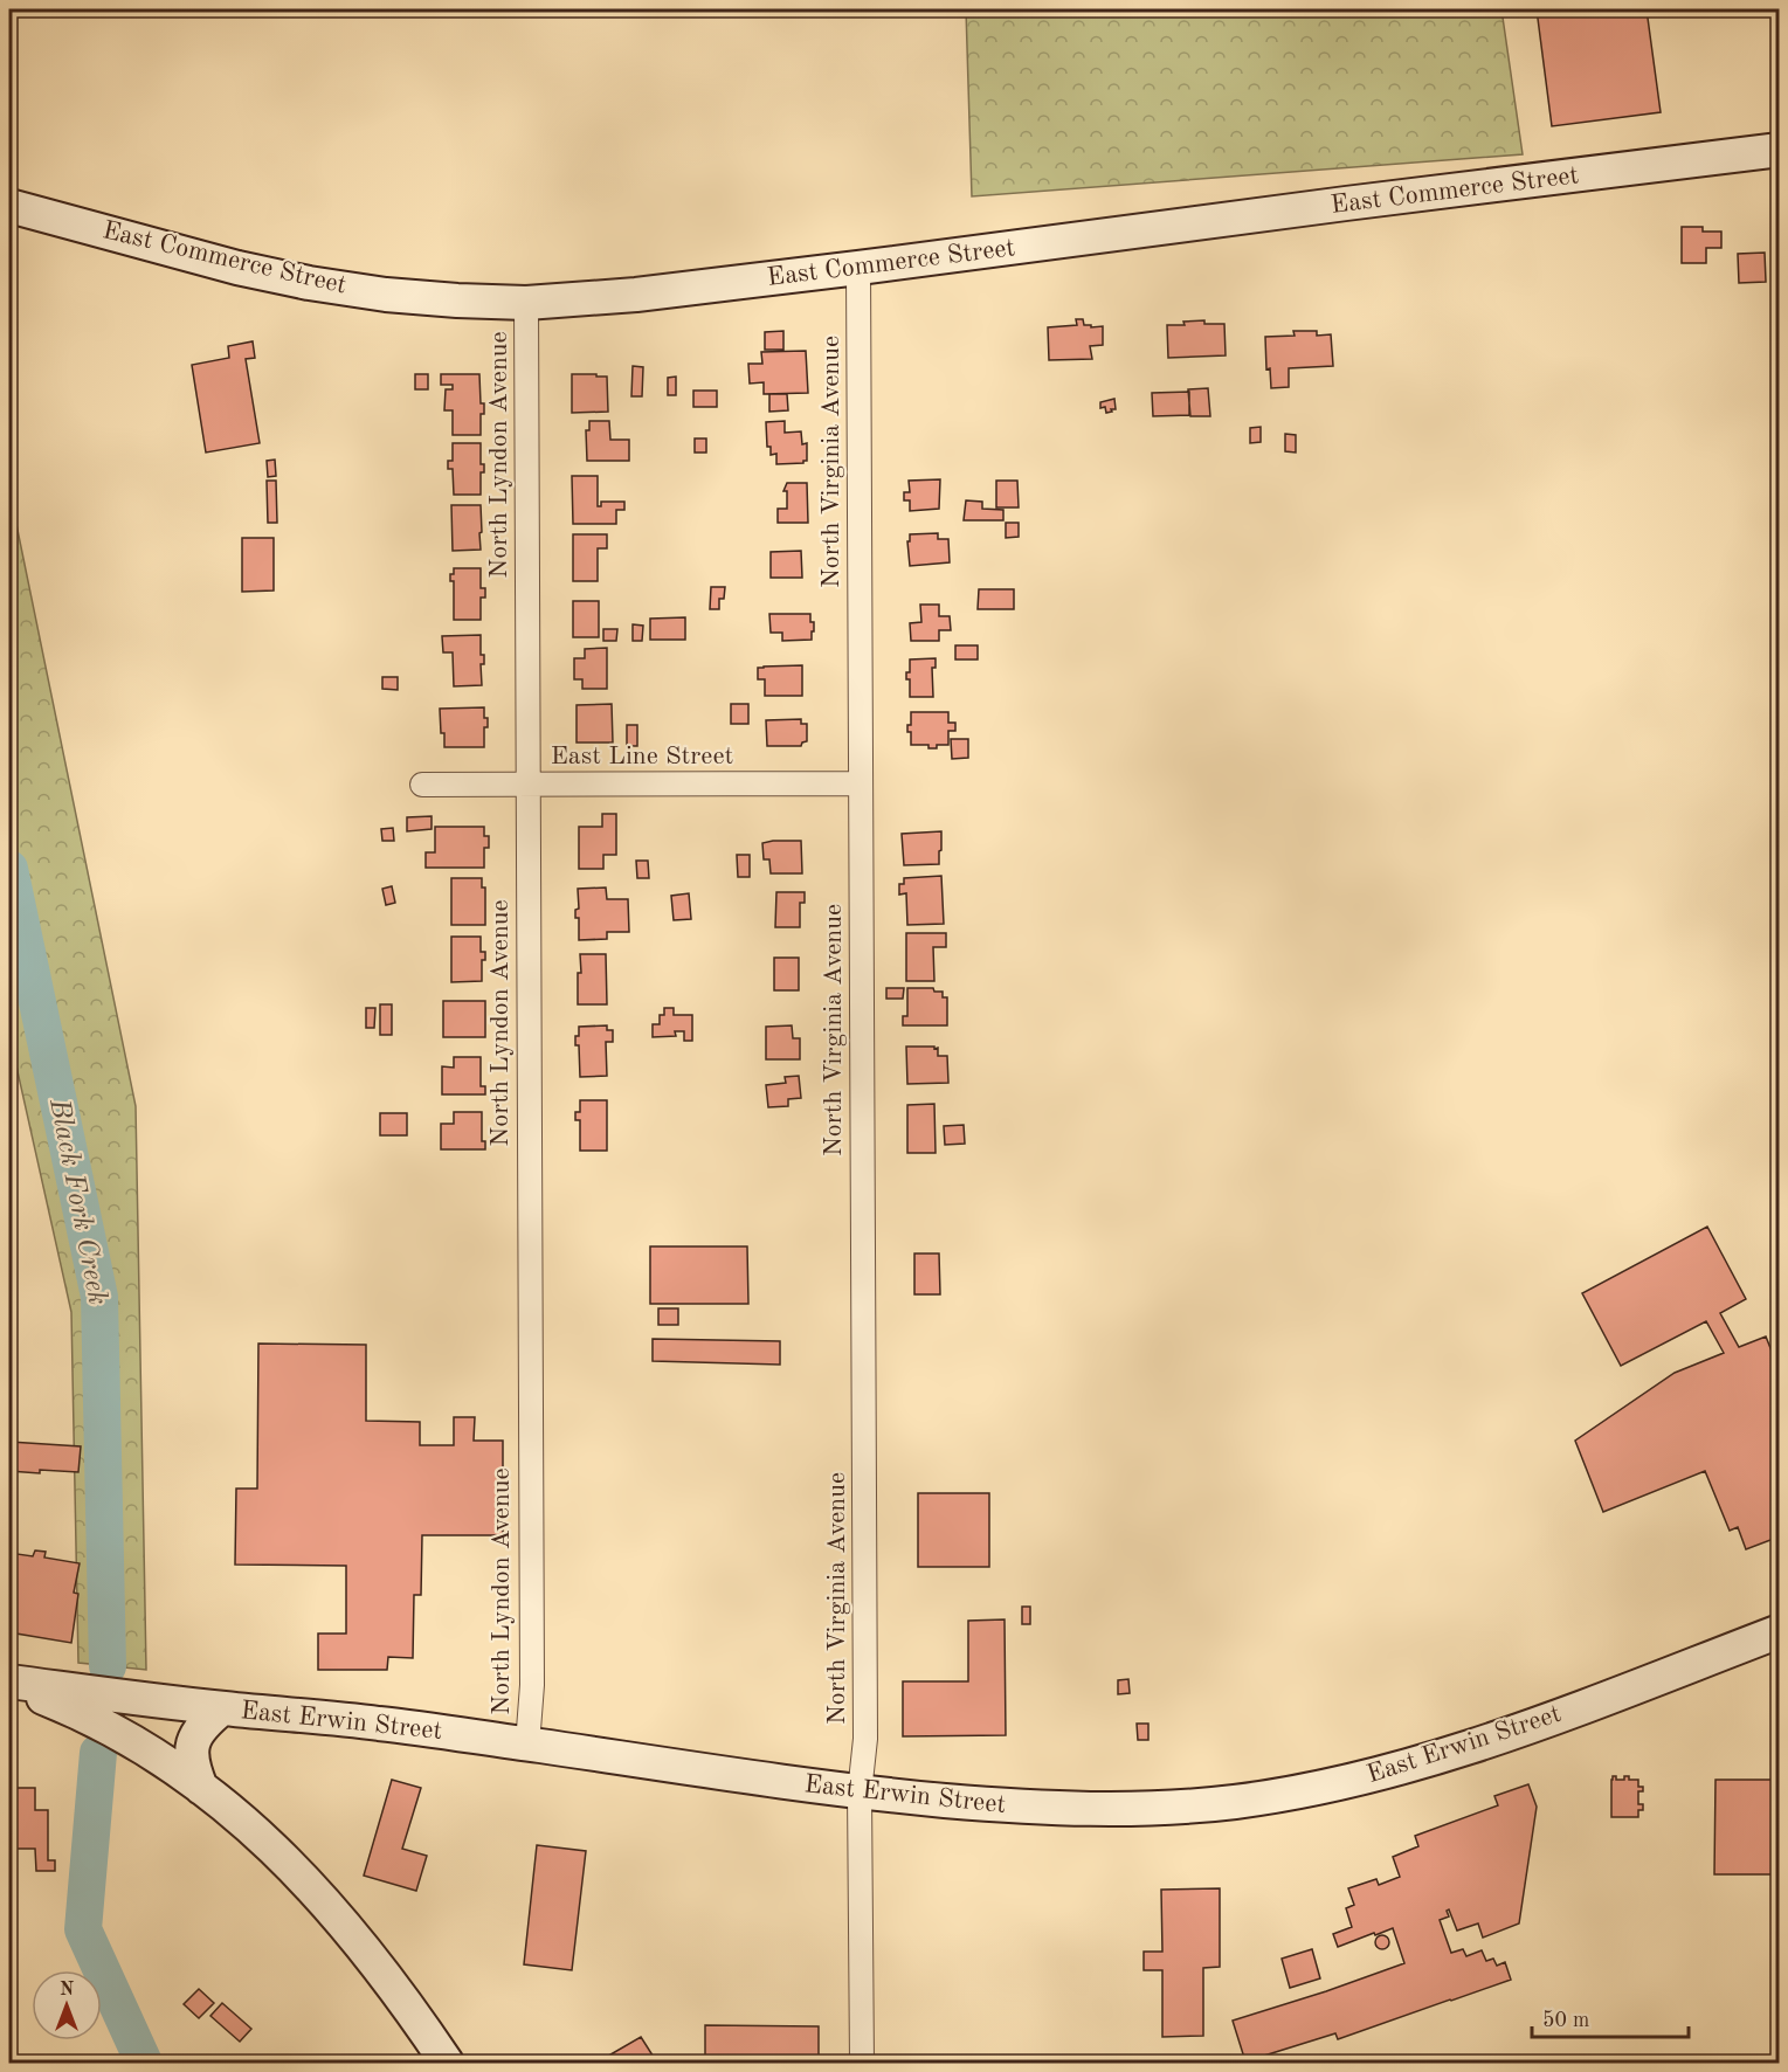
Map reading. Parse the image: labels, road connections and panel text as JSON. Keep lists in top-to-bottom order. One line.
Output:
{"streets":{"main road":["East Commerce Street","East Erwin Street"],"street":["North Lyndon Avenue","North Virginia Avenue","East Line Street"]},"crossings":[["East Commerce Street","North Lyndon Avenue"],["East Commerce Street","North Virginia Avenue"],["North Lyndon Avenue","East Line Street"],["North Lyndon Avenue","East Erwin Street"],["North Virginia Avenue","East Line Street"],["North Virginia Avenue","East Erwin Street"]],"water":["Black Fork Creek"],"scale_bar":"50 m","north":"top"}
